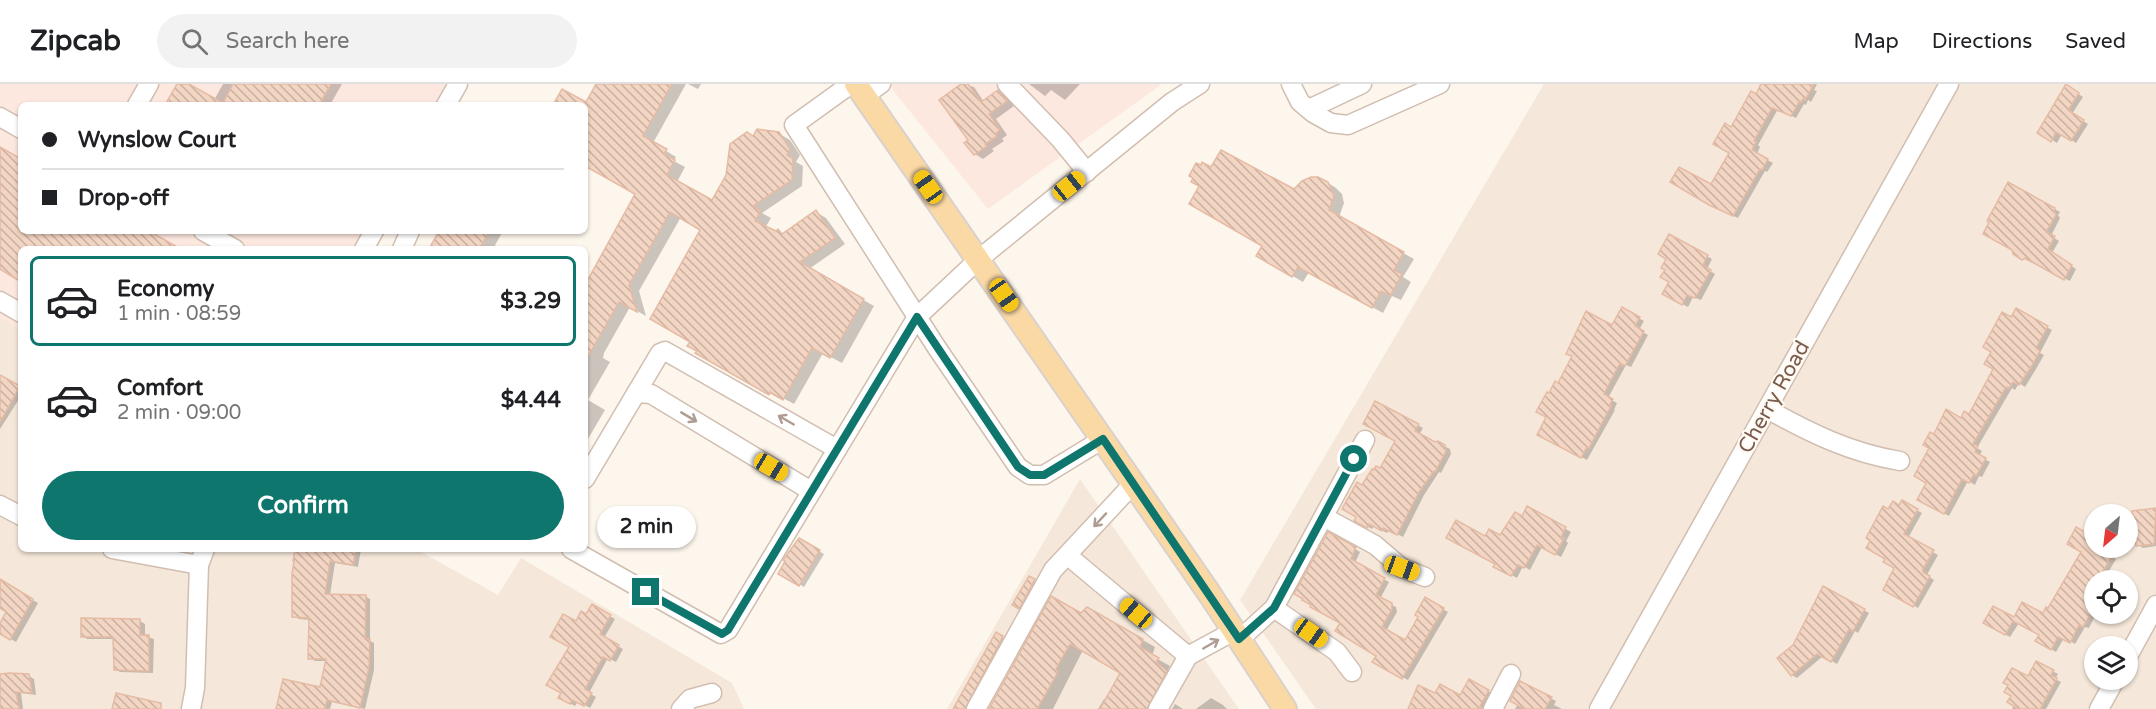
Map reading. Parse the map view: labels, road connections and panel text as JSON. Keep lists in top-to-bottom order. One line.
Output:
{"streets":{"street":["Cherry Road"]},"north":"bottom left","page":{"header":"Zipcab","search":"Search here","nav":["Map","Directions","Saved"],"banner":["Wynslow Court","Drop-off"],"list":[{"name":"Economy","note":"1 min · 08:59","value":"$3.29"},{"name":"Comfort","note":"2 min · 09:00","value":"$4.44"}],"buttons":"Confirm","bubble":"2 min"}}
